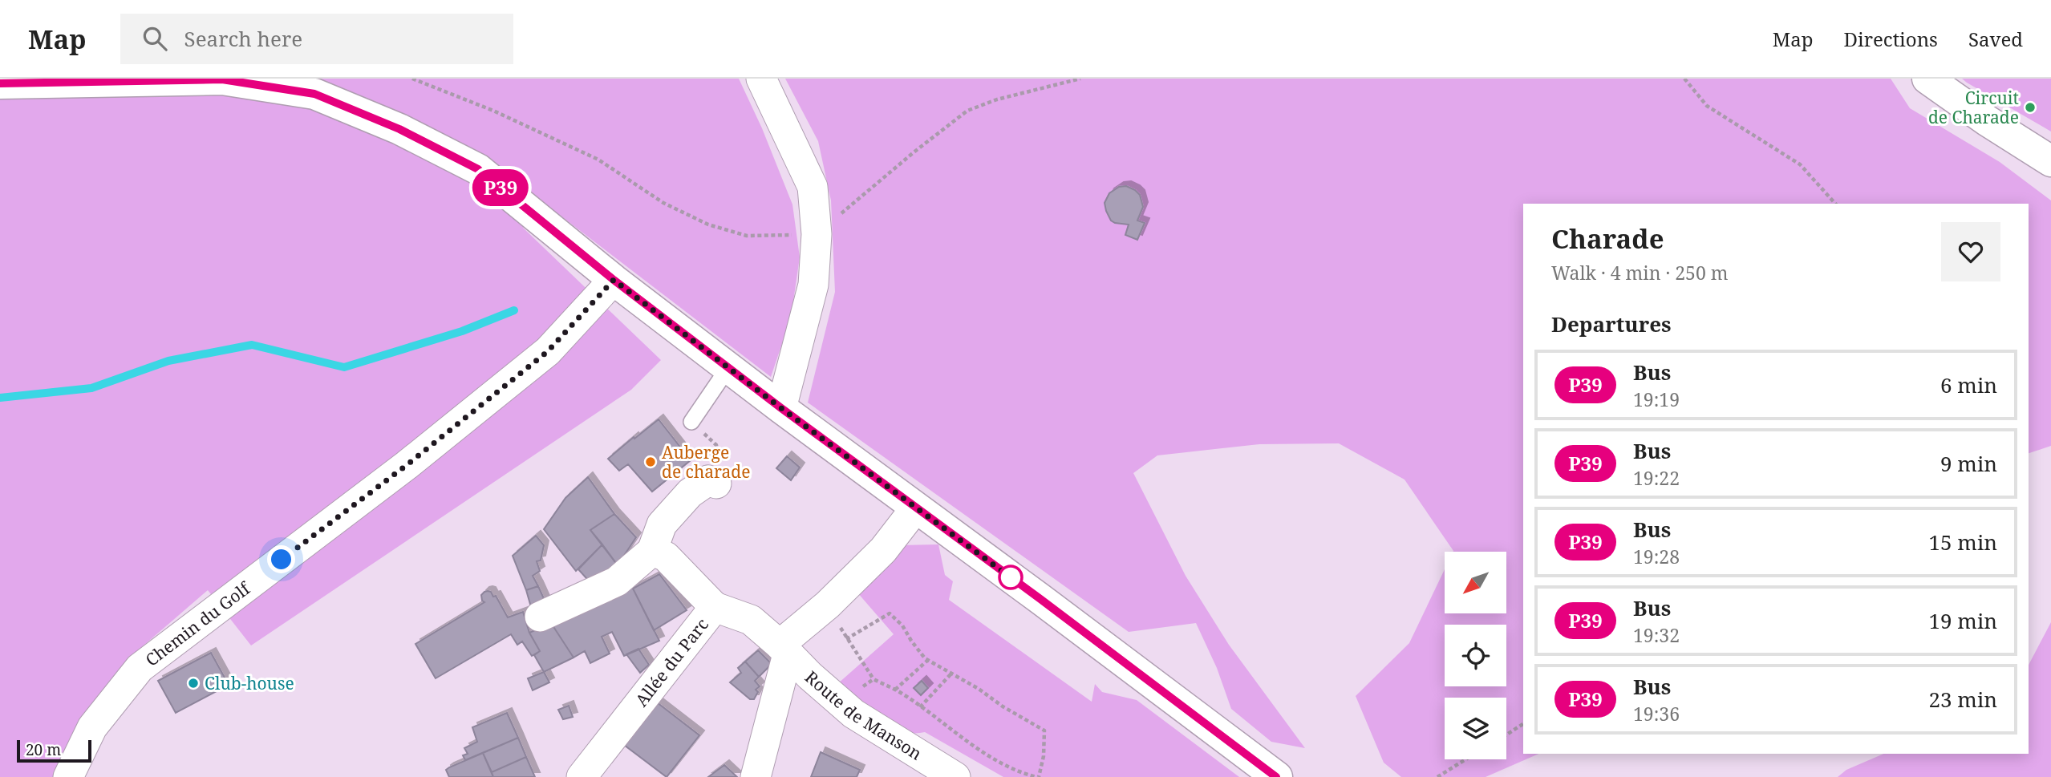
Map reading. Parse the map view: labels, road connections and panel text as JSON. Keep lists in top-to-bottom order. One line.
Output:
{"streets":{"street":["Chemin du Golf","Allée du Parc","Route de Manson"]},"crossings":[["Allée du Parc","Route de Manson"]],"places":["Circuit de Charade","Auberge de charade","Club-house"],"lines":["bus line P39"],"scale_bar":"20 m","north":"bottom left","page":{"header":"Map","search":"Search here","nav":["Map","Directions","Saved"],"on_map":"P39","heading":[["Charade","Walk · 4 min · 250 m"],"Departures"],"list":[{"mark":"P39","name":"Bus","note":"19:19","value":"6 min"},{"mark":"P39","name":"Bus","note":"19:22","value":"9 min"},{"mark":"P39","name":"Bus","note":"19:28","value":"15 min"},{"mark":"P39","name":"Bus","note":"19:32","value":"19 min"},{"mark":"P39","name":"Bus","note":"19:36","value":"23 min"}],"scale":"20 m"}}
